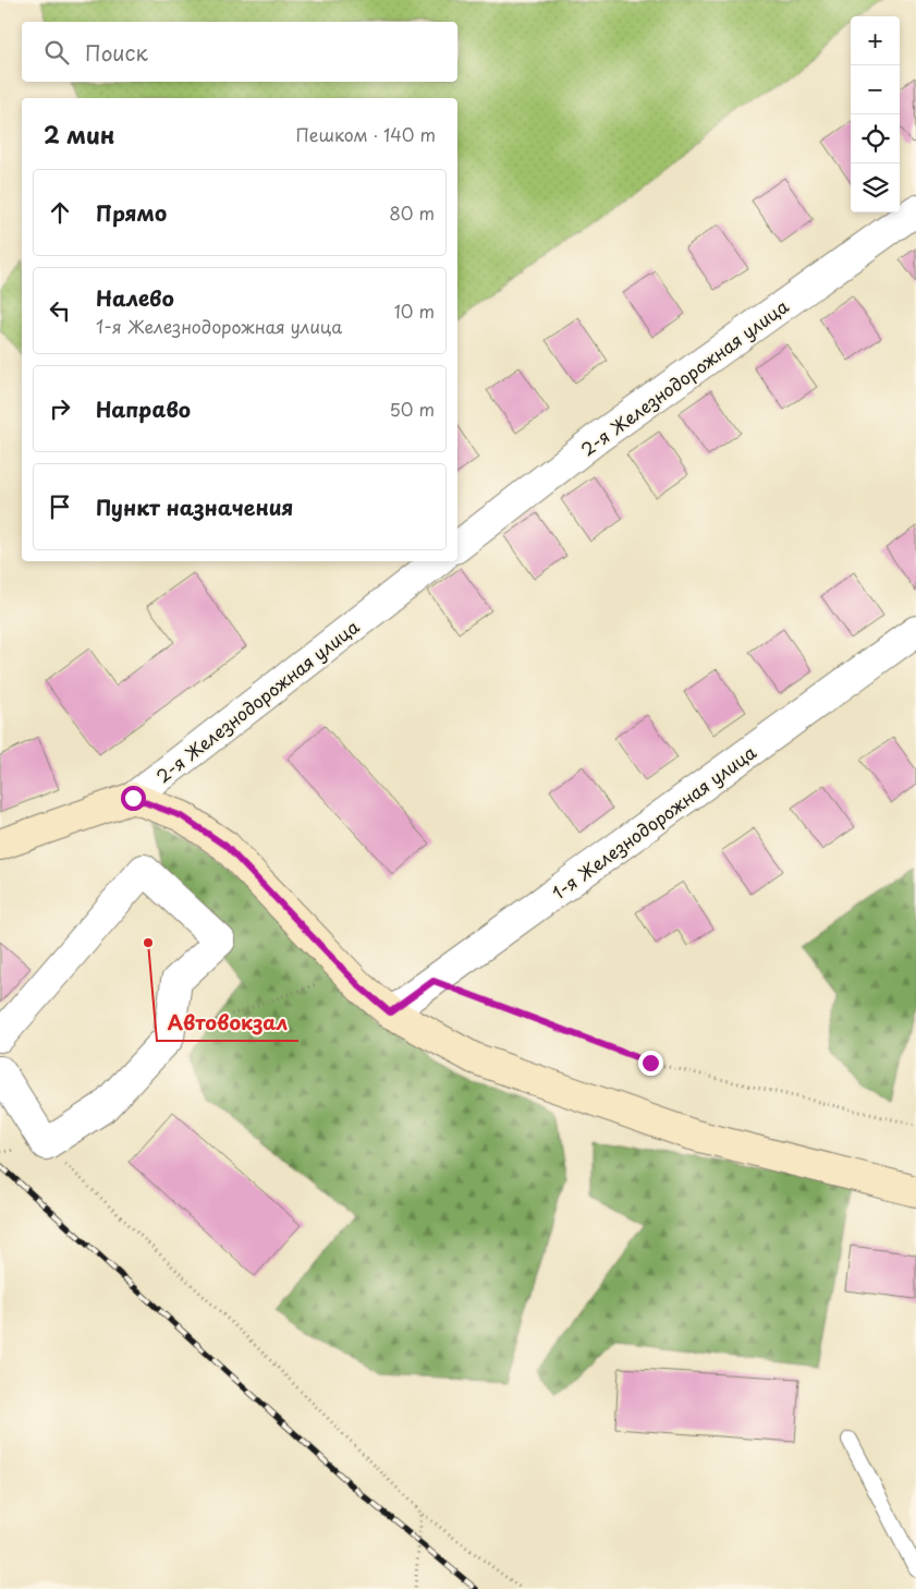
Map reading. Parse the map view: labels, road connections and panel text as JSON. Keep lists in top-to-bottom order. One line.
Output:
{"streets":{"street":["2-я Железнодорожная улица","1-я Железнодорожная улица"]},"places":["Автовокзал"],"page":{"map_buttons":["+","−"],"search":"Поиск","heading":["2 мин","Пешком · 140 m"],"list":[["Прямо","80 m"],["Налево","1-я Железнодорожная улица","10 m"],["Направо","50 m"],"Пункт назначения"]}}
